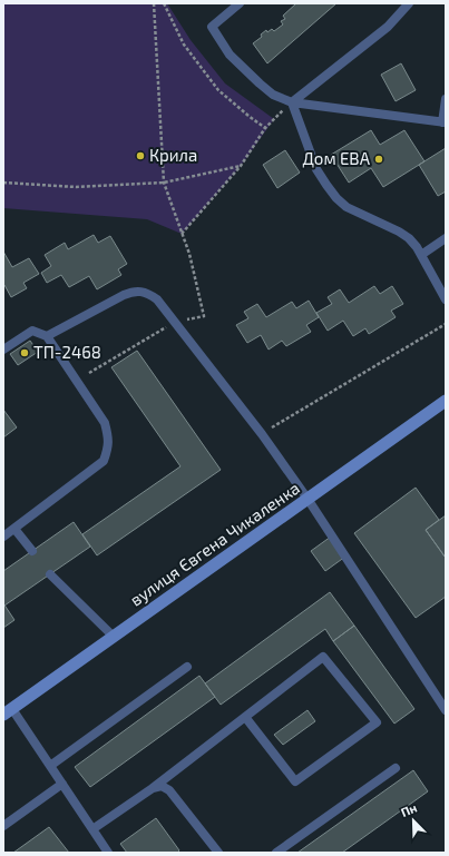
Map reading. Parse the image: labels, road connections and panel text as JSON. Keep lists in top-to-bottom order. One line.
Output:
{"streets":{"main road":["вулиця Євгена Чикаленка"]},"places":["Крила","Дом ЕВА","ТП-2468"],"north":"top left"}
